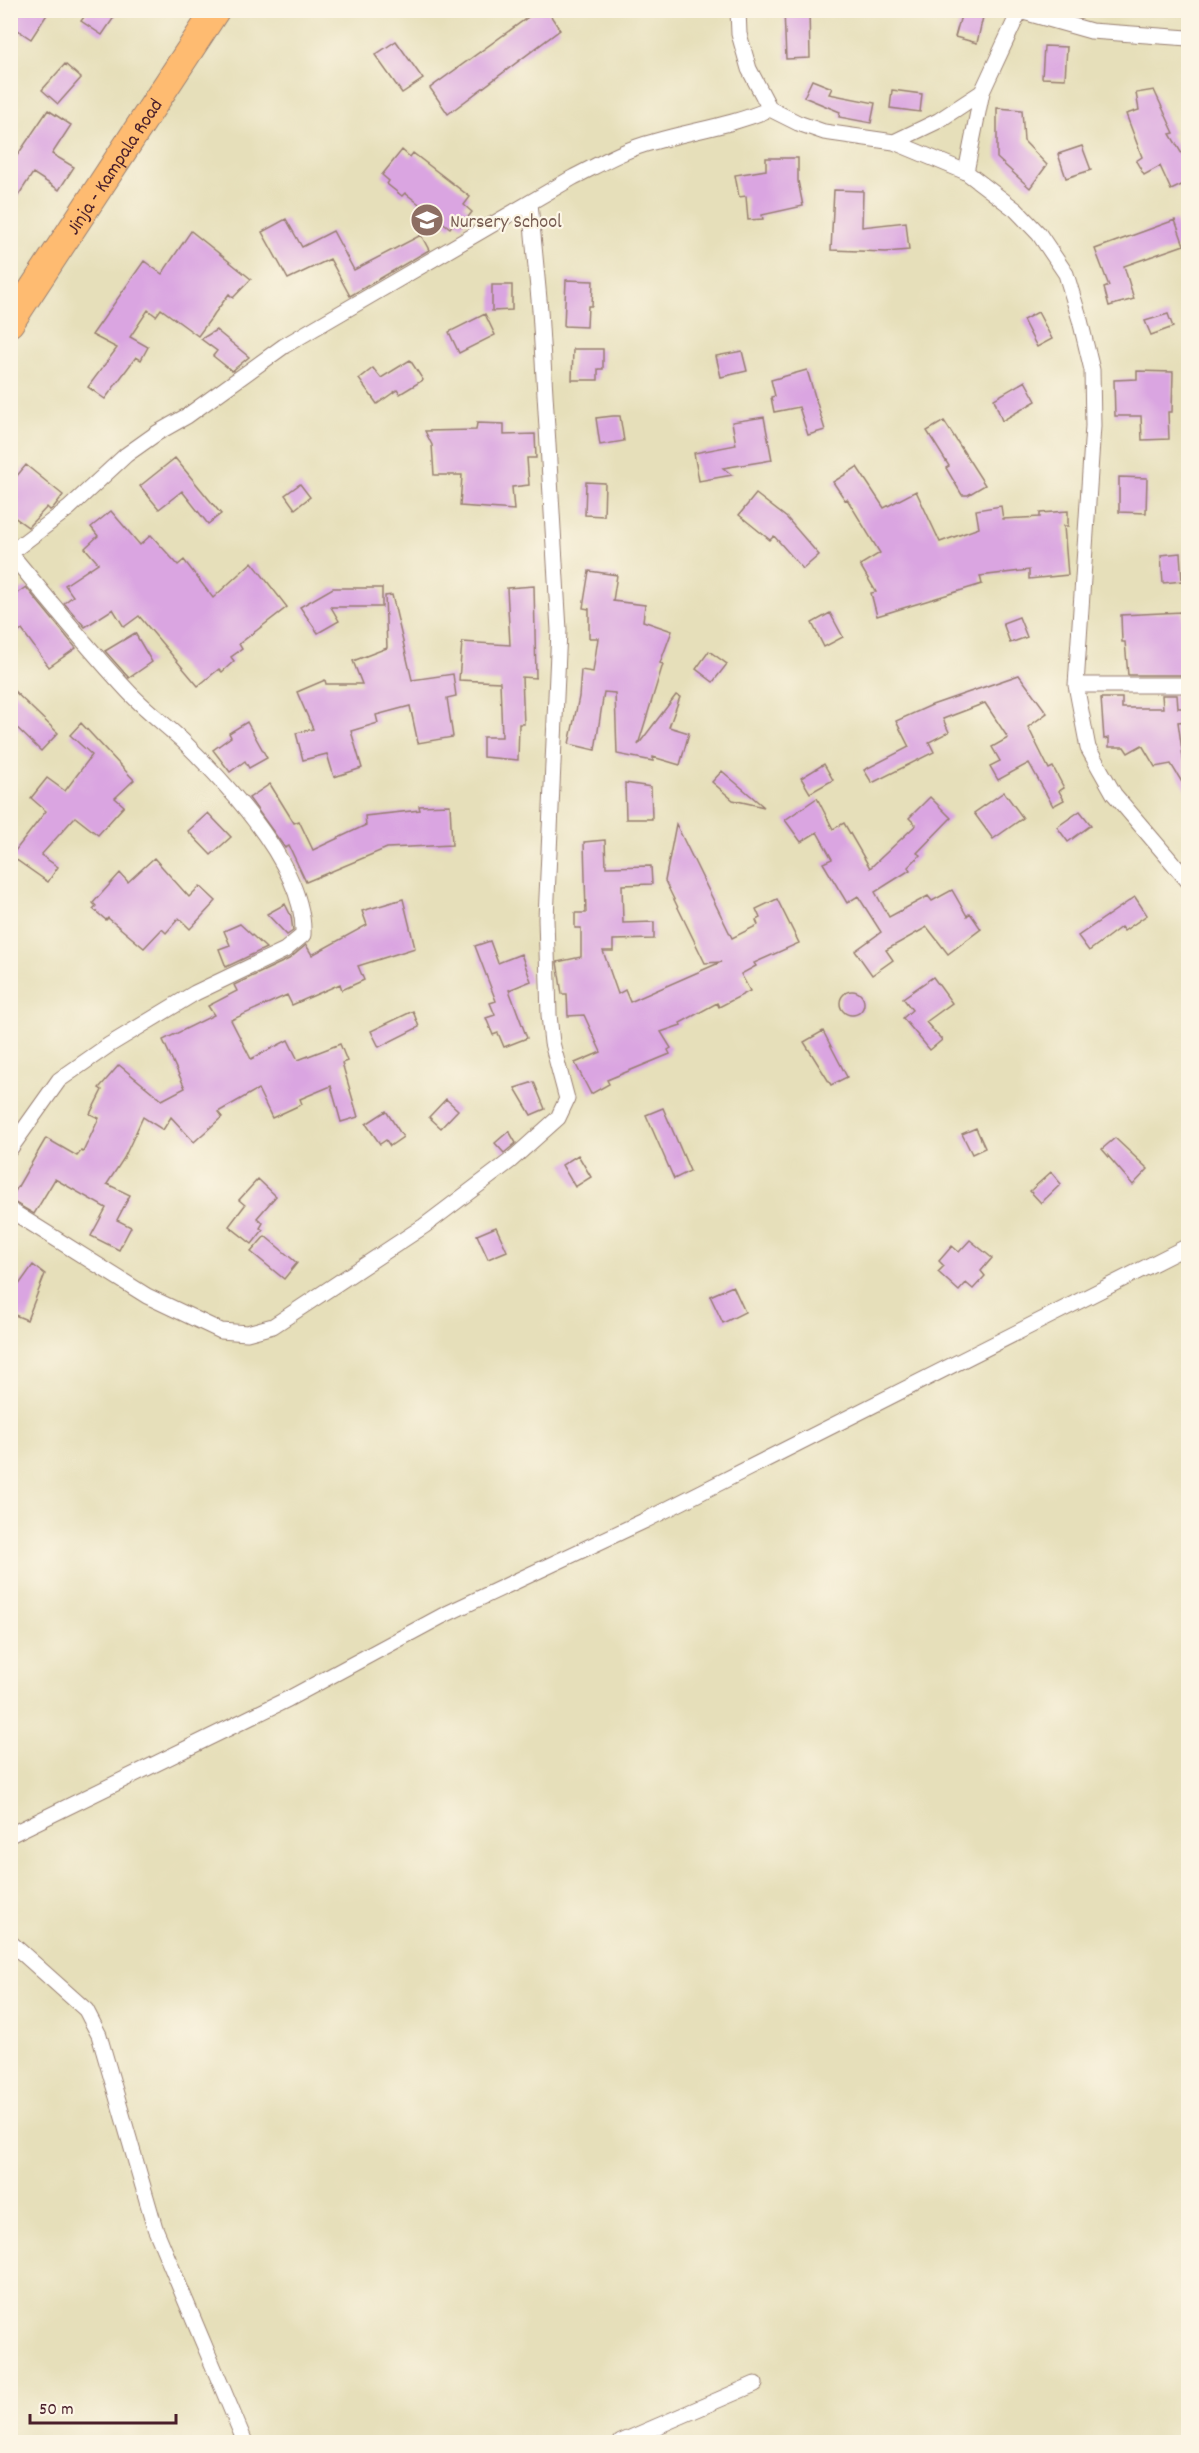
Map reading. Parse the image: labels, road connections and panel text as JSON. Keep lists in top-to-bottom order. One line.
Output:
{"streets":{"highway":["Jinja - Kampala Road"]},"places":{"school or university":["Nursery School"]},"scale_bar":"50 m"}
